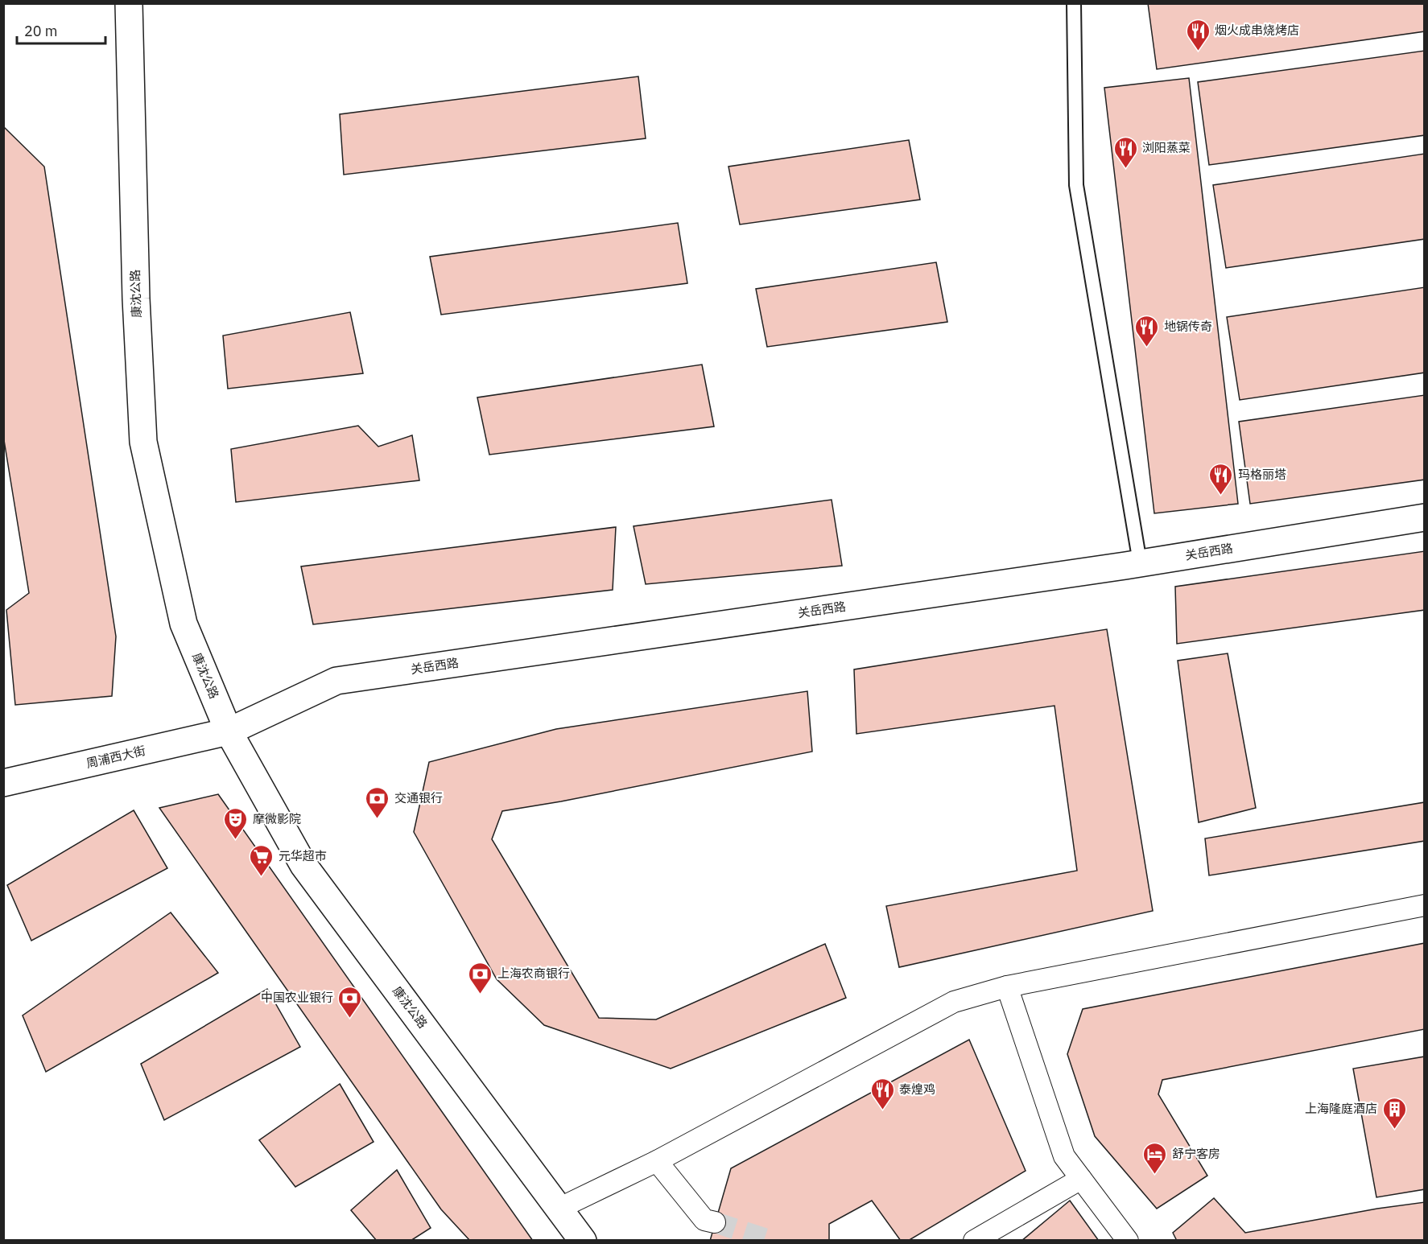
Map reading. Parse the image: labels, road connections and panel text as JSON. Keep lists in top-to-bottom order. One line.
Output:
{"streets":{"street":["康沈公路","关岳西路","周浦西大街"]},"crossings":[["康沈公路","关岳西路"],["康沈公路","周浦西大街"],["关岳西路","周浦西大街"]],"places":{"restaurant":["烟火成串烧烤店","浏阳蒸菜","地锅传奇","玛格丽塔","泰煌鸡"],"bank":["交通银行","上海农商银行","中国农业银行"],"theatre":["摩微影院"],"supermarket":["元华超市"],"building":["上海隆庭酒店"],"hotel":["舒宁客房"]},"scale_bar":"20 m"}
